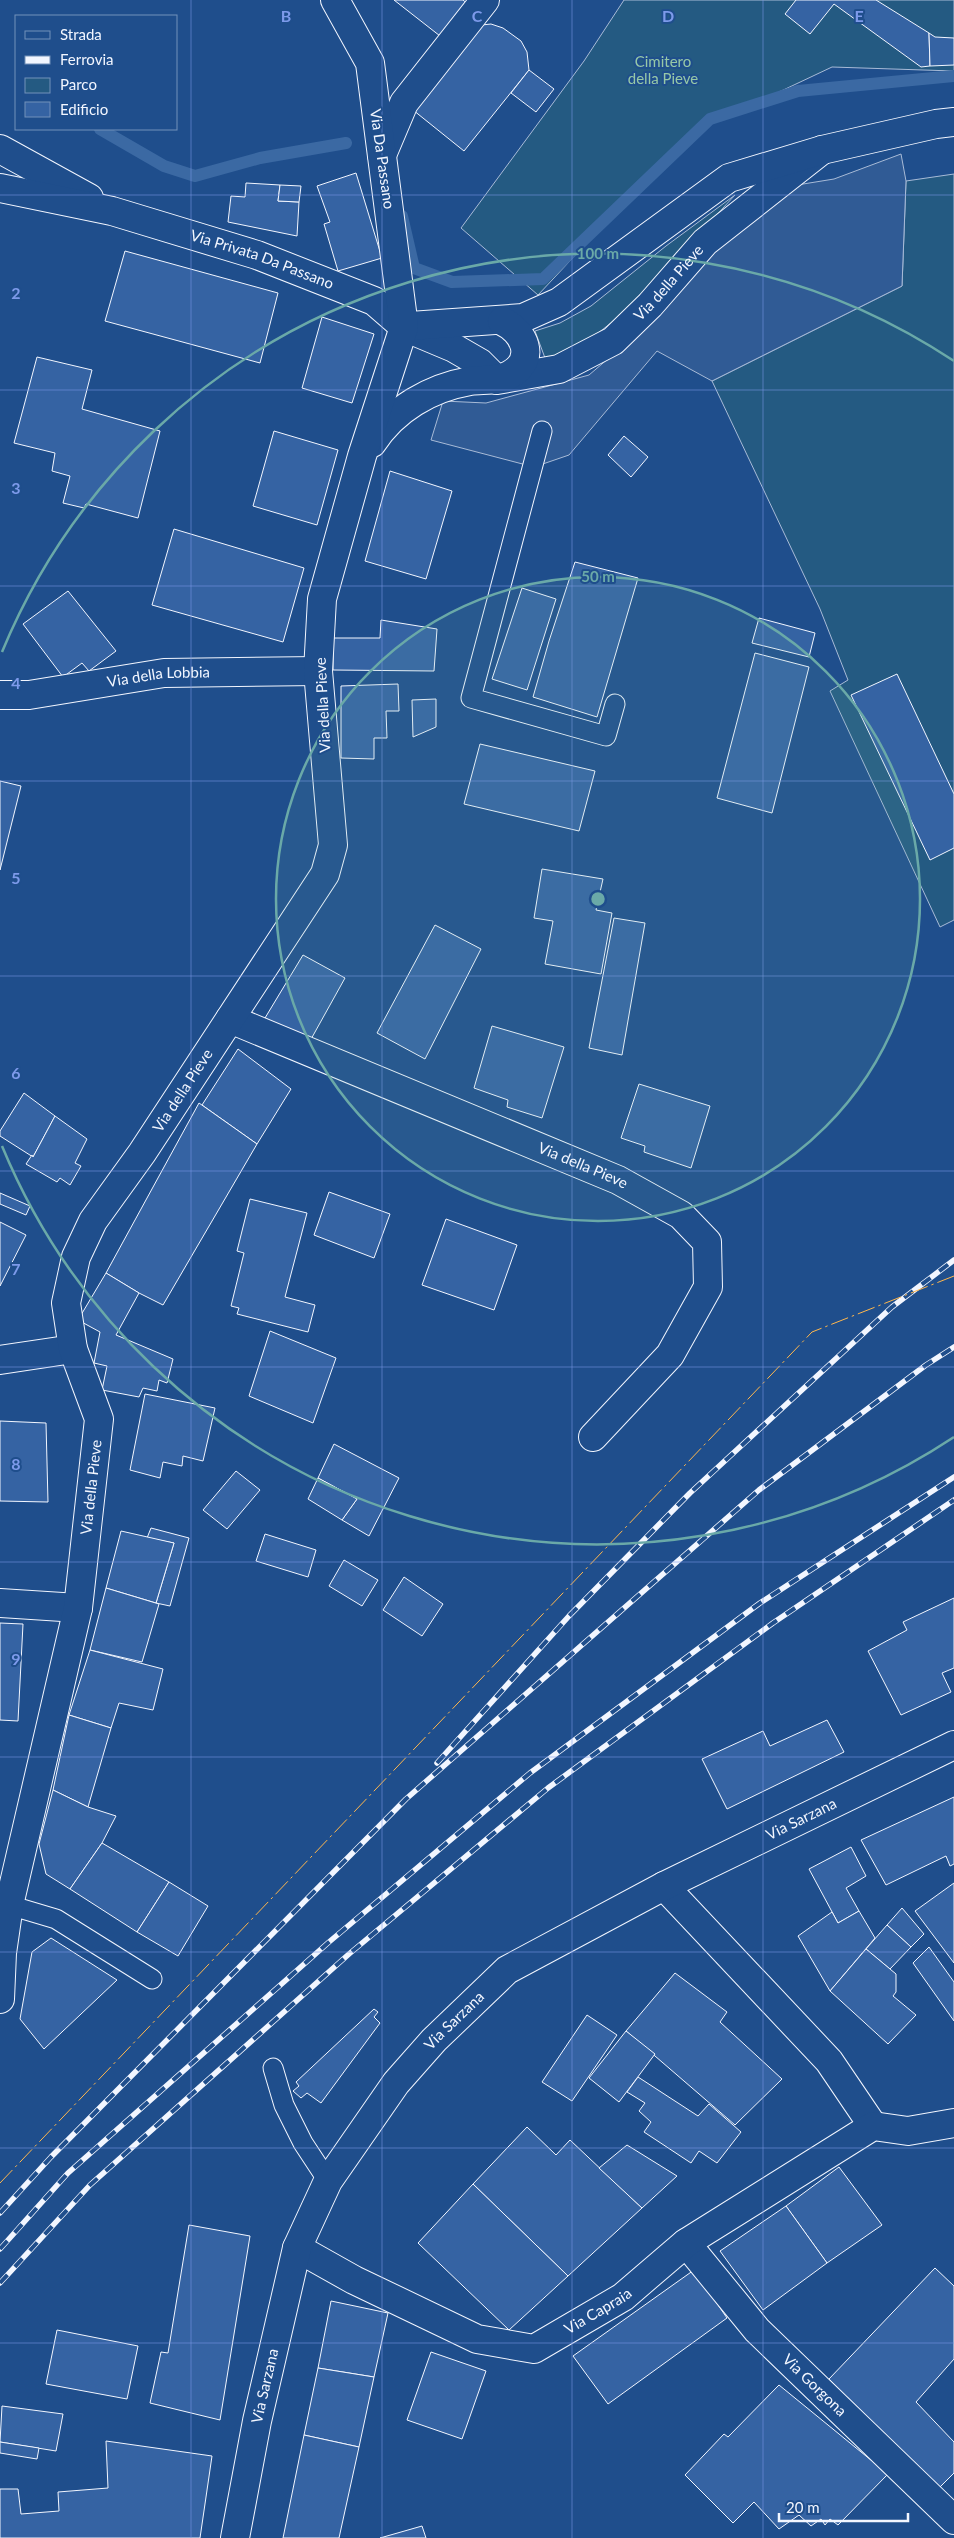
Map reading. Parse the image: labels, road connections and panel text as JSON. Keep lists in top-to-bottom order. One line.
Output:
{"streets":{"street":["Via Da Passano","Via Privata Da Passano","Via della Pieve","Via della Lobbia","Via Sarzana","Via Capraia","Via Gorgona"]},"crossings":[["Via Da Passano","Via Privata Da Passano"],["Via Da Passano","Via della Pieve"],["Via Privata Da Passano","Via della Pieve"],["Via della Pieve","Via della Lobbia"],["Via Sarzana","Via Capraia"],["Via Capraia","Via Gorgona"]],"parks":["Cimitero della Pieve"],"legend":["Strada","Ferrovia","Parco","Edificio"],"scale_bar":"20 m","grid":{"columns":["B","C","D","E"],"rows":["2","3","4","5","6","7","8","9"]},"rings":["100 m","50 m"]}
